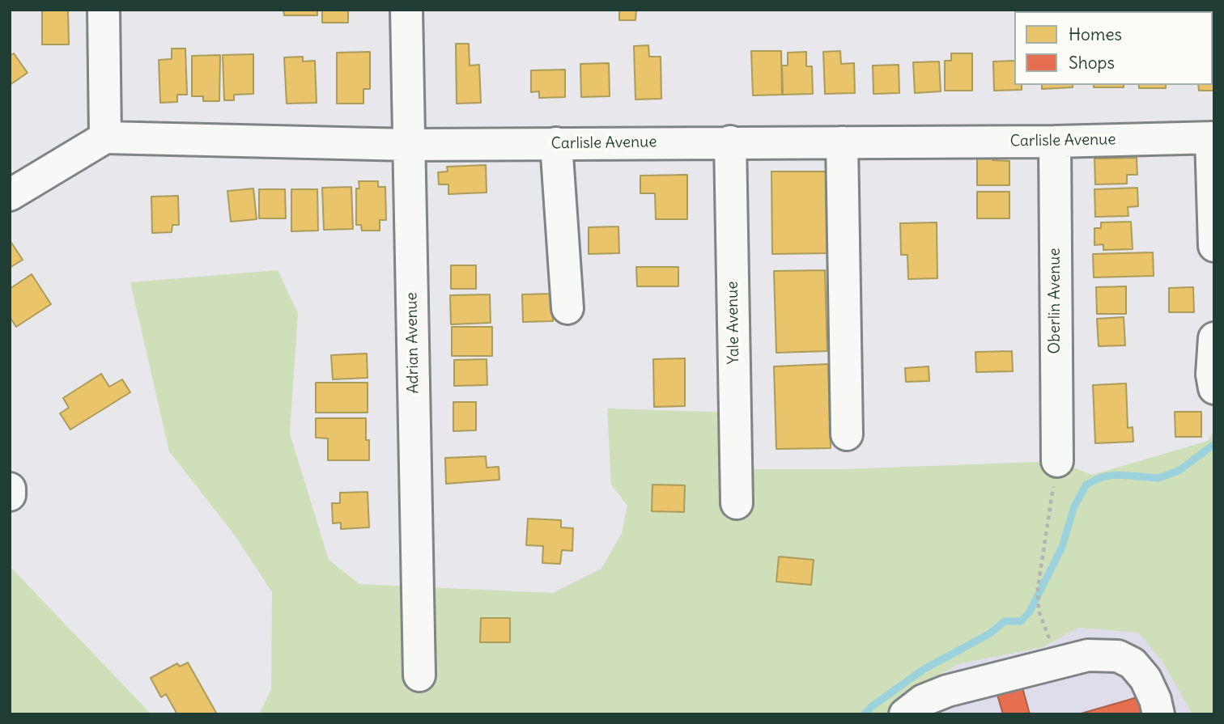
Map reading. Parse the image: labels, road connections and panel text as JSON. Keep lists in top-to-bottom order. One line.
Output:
{"streets":{"street":["Carlisle Avenue","Oberlin Avenue","Yale Avenue","Adrian Avenue"]},"crossings":[["Carlisle Avenue","Oberlin Avenue"],["Carlisle Avenue","Yale Avenue"],["Carlisle Avenue","Adrian Avenue"]],"legend":["Homes","Shops"]}
